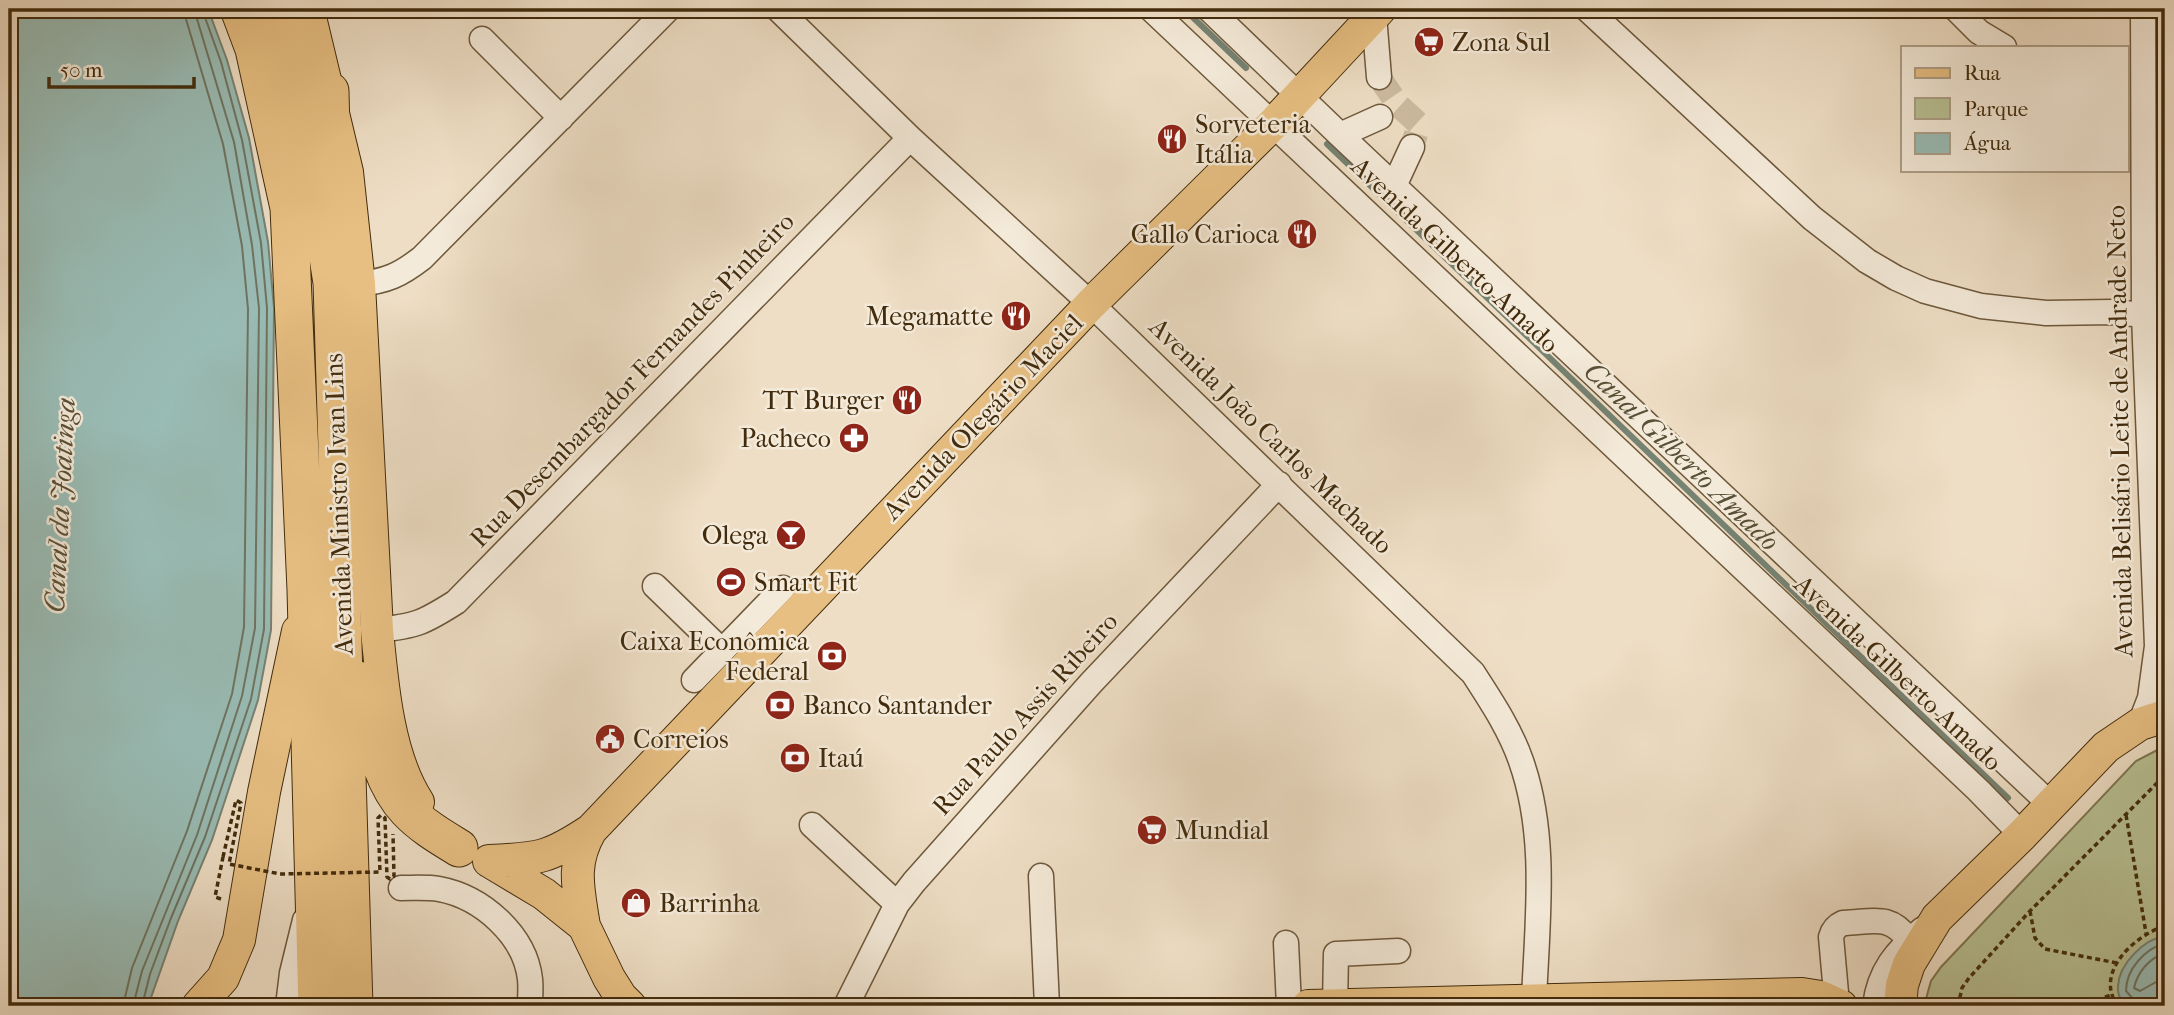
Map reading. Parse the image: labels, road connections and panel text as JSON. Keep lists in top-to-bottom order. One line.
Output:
{"streets":{"highway":["Avenida Ministro Ivan Lins"],"main road":["Avenida Olegário Maciel"],"street":["Avenida Gilberto Amado","Rua Desembargador Fernandes Pinheiro","Avenida Belisário Leite de Andrade Neto","Avenida João Carlos Machado","Rua Paulo Assis Ribeiro"]},"crossings":[["Avenida Gilberto Amado","Avenida Olegário Maciel"],["Rua Desembargador Fernandes Pinheiro","Avenida João Carlos Machado"],["Rua Desembargador Fernandes Pinheiro","Avenida Ministro Ivan Lins"],["Avenida Olegário Maciel","Avenida João Carlos Machado"],["Avenida João Carlos Machado","Rua Paulo Assis Ribeiro"]],"water":["Canal Gilberto Amado","Canal da Joatinga"],"places":{"supermarket":["Zona Sul","Mundial"],"restaurant":["Sorveteria Itália","Gallo Carioca","Megamatte","TT Burger"],"pharmacy":["Pacheco"],"bar":["Olega"],"sports":["Smart Fit"],"bank":["Caixa Econômica Federal","Banco Santander","Itaú"],"public building":["Correios"],"shop":["Barrinha"]},"legend":["Rua","Parque","Água"],"scale_bar":"50 m"}
